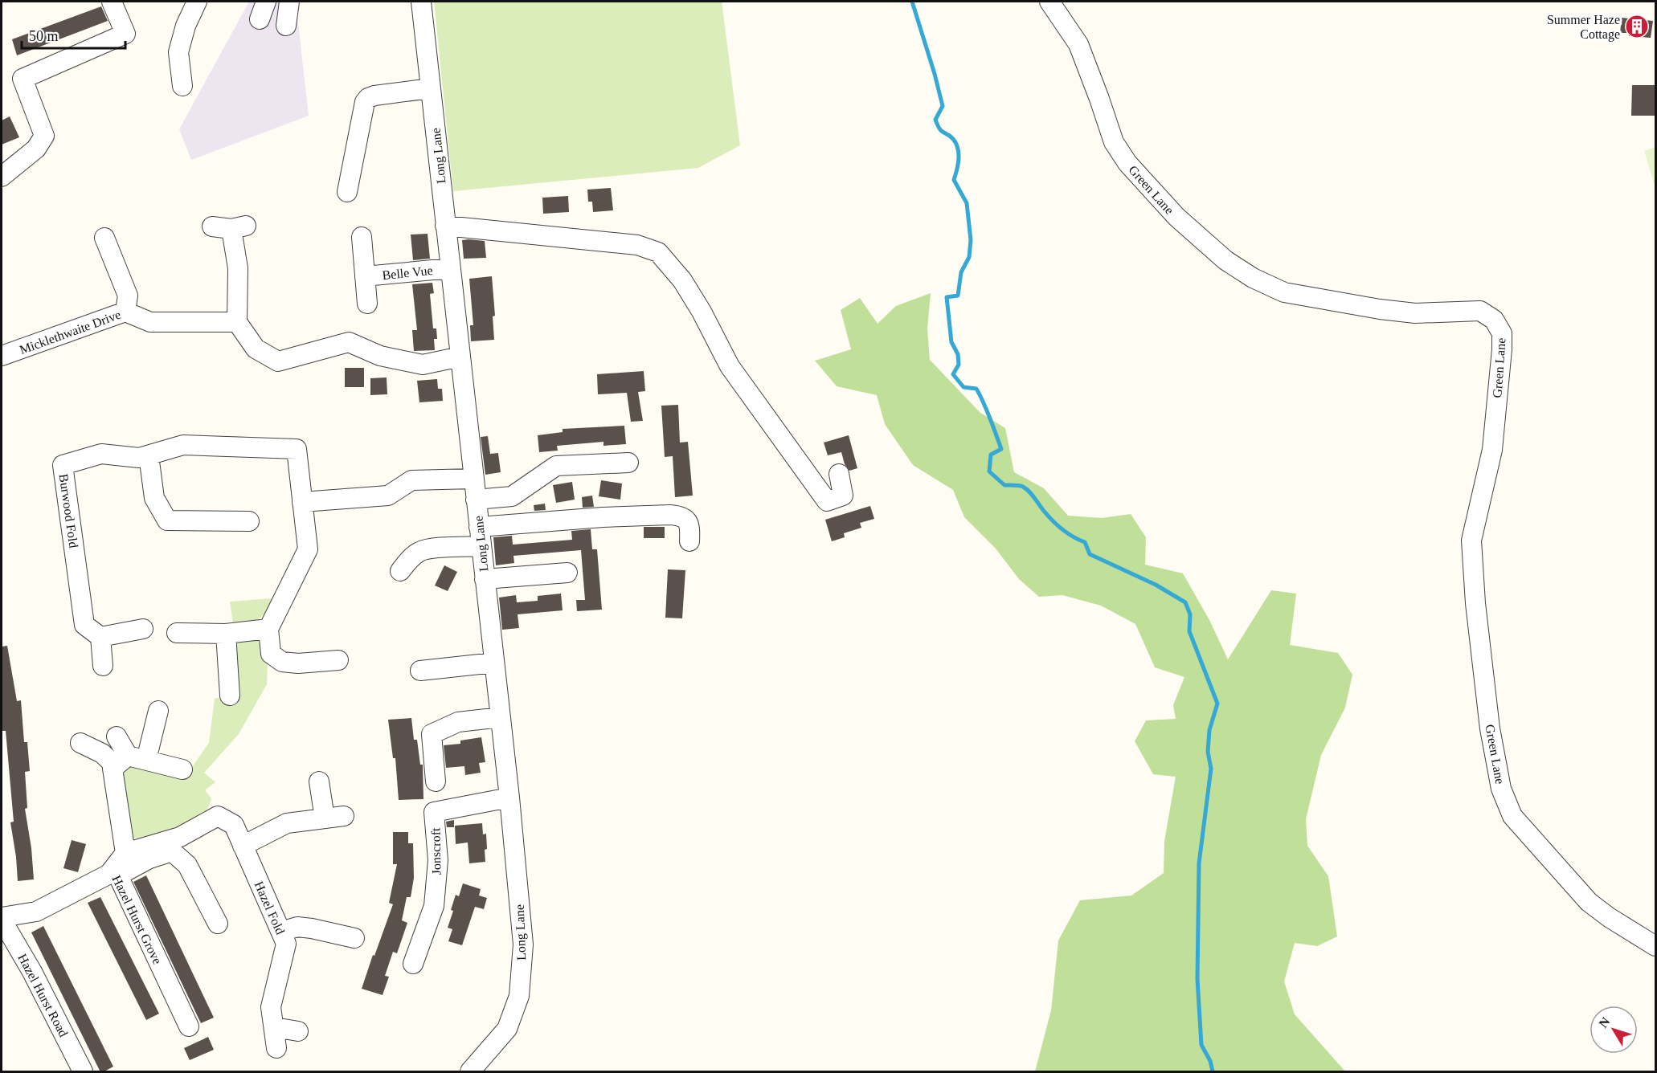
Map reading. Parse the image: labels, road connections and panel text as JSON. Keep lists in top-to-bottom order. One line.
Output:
{"streets":{"street":["Long Lane","Green Lane","Belle Vue","Micklethwaite Drive","Burwood Fold","Jonscroft","Hazel Fold","Hazel Hurst Grove","Hazel Hurst Road"]},"crossings":[["Long Lane","Belle Vue"],["Long Lane","Jonscroft"],["Hazel Hurst Grove","Hazel Hurst Road"]],"places":{"building":["Summer Haze Cottage"]},"scale_bar":"50 m","north":"top left"}
